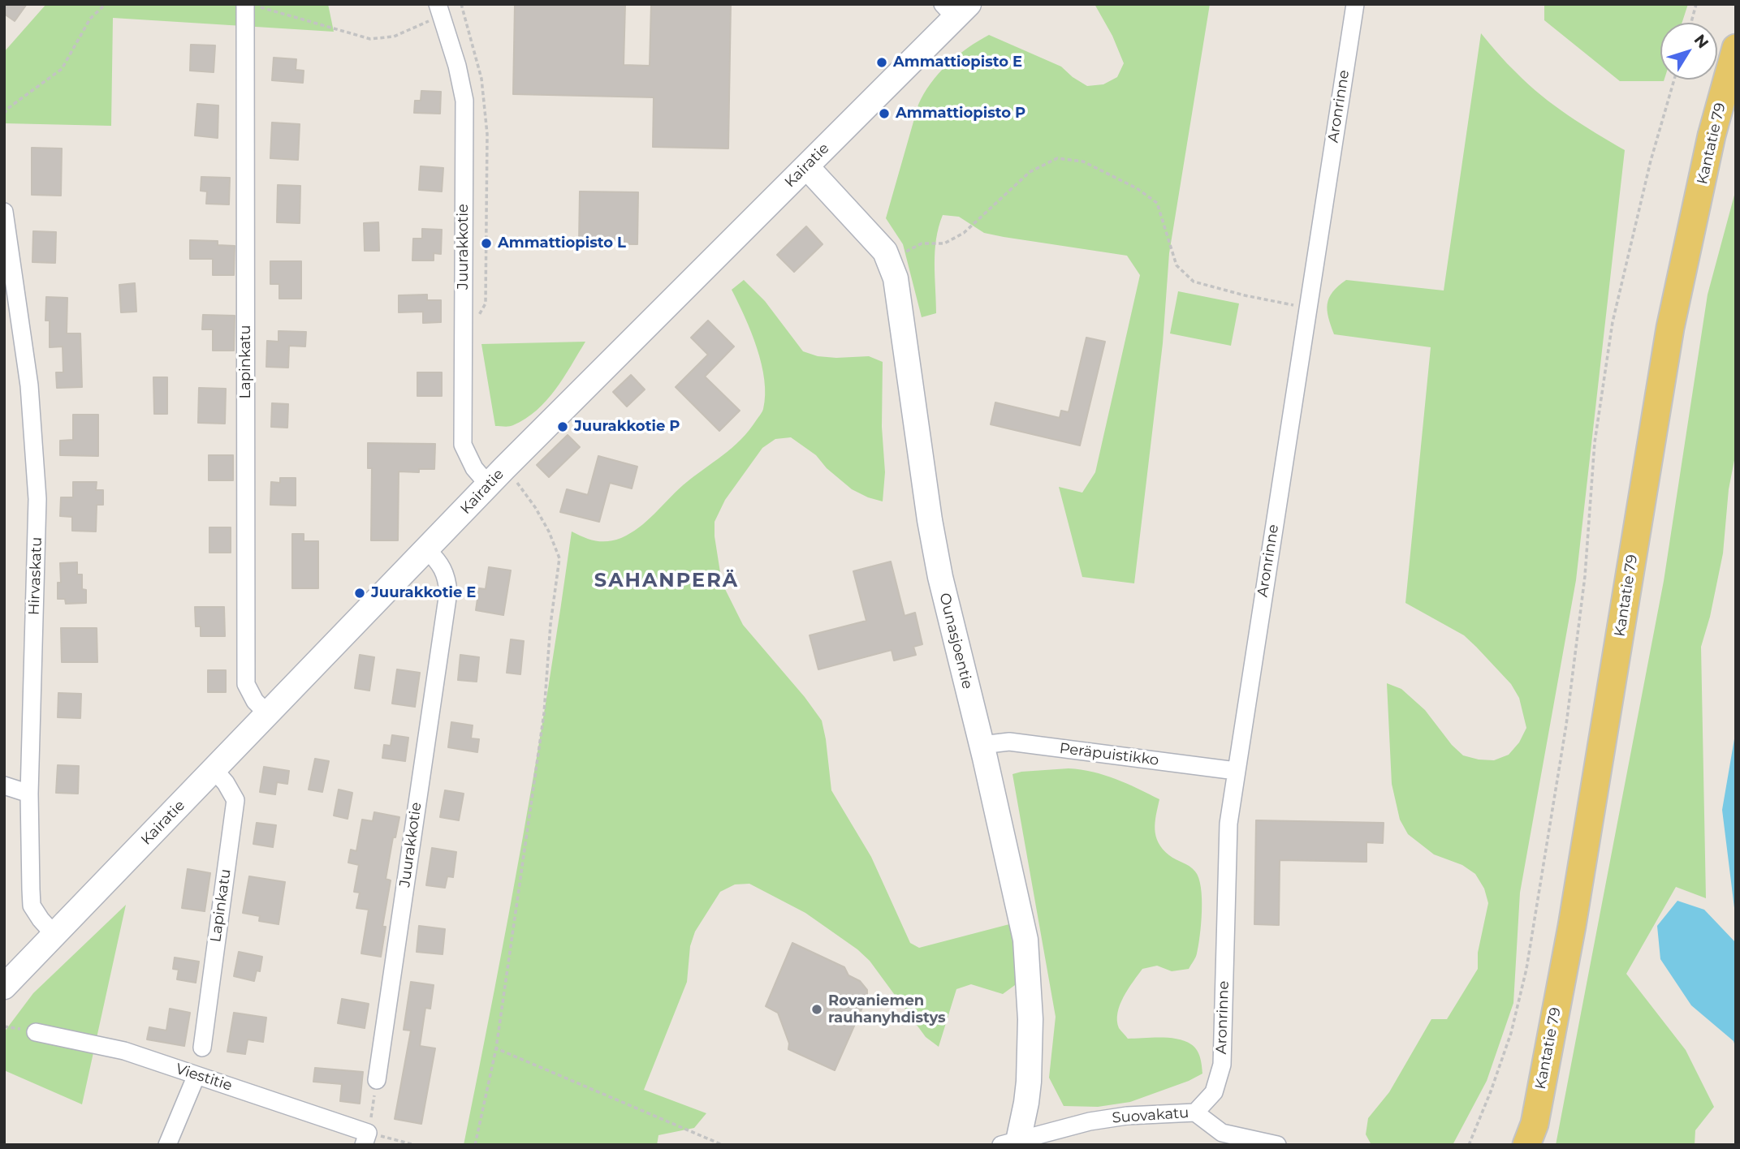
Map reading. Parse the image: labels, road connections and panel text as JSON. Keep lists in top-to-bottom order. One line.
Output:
{"streets":{"main road":["Kantatie 79","Kairatie","Ounasjoentie"],"street":["Aronrinne","Juurakkotie","Lapinkatu","Hirvaskatu","Peräpuistikko","Viestitie","Suovakatu"]},"crossings":[["Aronrinne","Peräpuistikko"],["Aronrinne","Suovakatu"],["Kairatie","Juurakkotie"],["Kairatie","Lapinkatu"],["Kairatie","Hirvaskatu"],["Kairatie","Ounasjoentie"],["Ounasjoentie","Peräpuistikko"],["Ounasjoentie","Suovakatu"]],"districts":["SAHANPERÄ"],"places":["Ammattiopisto E","Ammattiopisto P","Ammattiopisto L","Juurakkotie P","Juurakkotie E","Rovaniemen rauhanyhdistys"],"north":"top right"}
